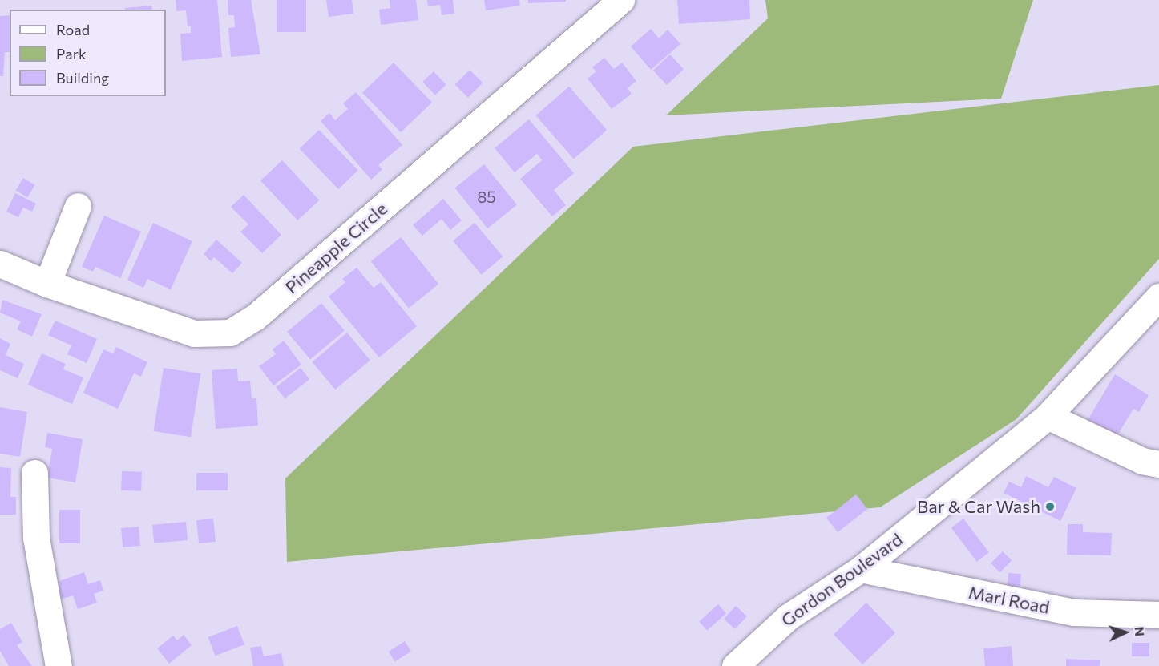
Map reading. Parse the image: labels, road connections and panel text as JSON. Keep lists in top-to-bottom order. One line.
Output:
{"streets":{"street":["Pineapple Circle","Gordon Boulevard","Marl Road"]},"crossings":[["Gordon Boulevard","Marl Road"]],"places":["Bar & Car Wash"],"house_numbers":["85"],"legend":["Road","Park","Building"],"north":"right"}
